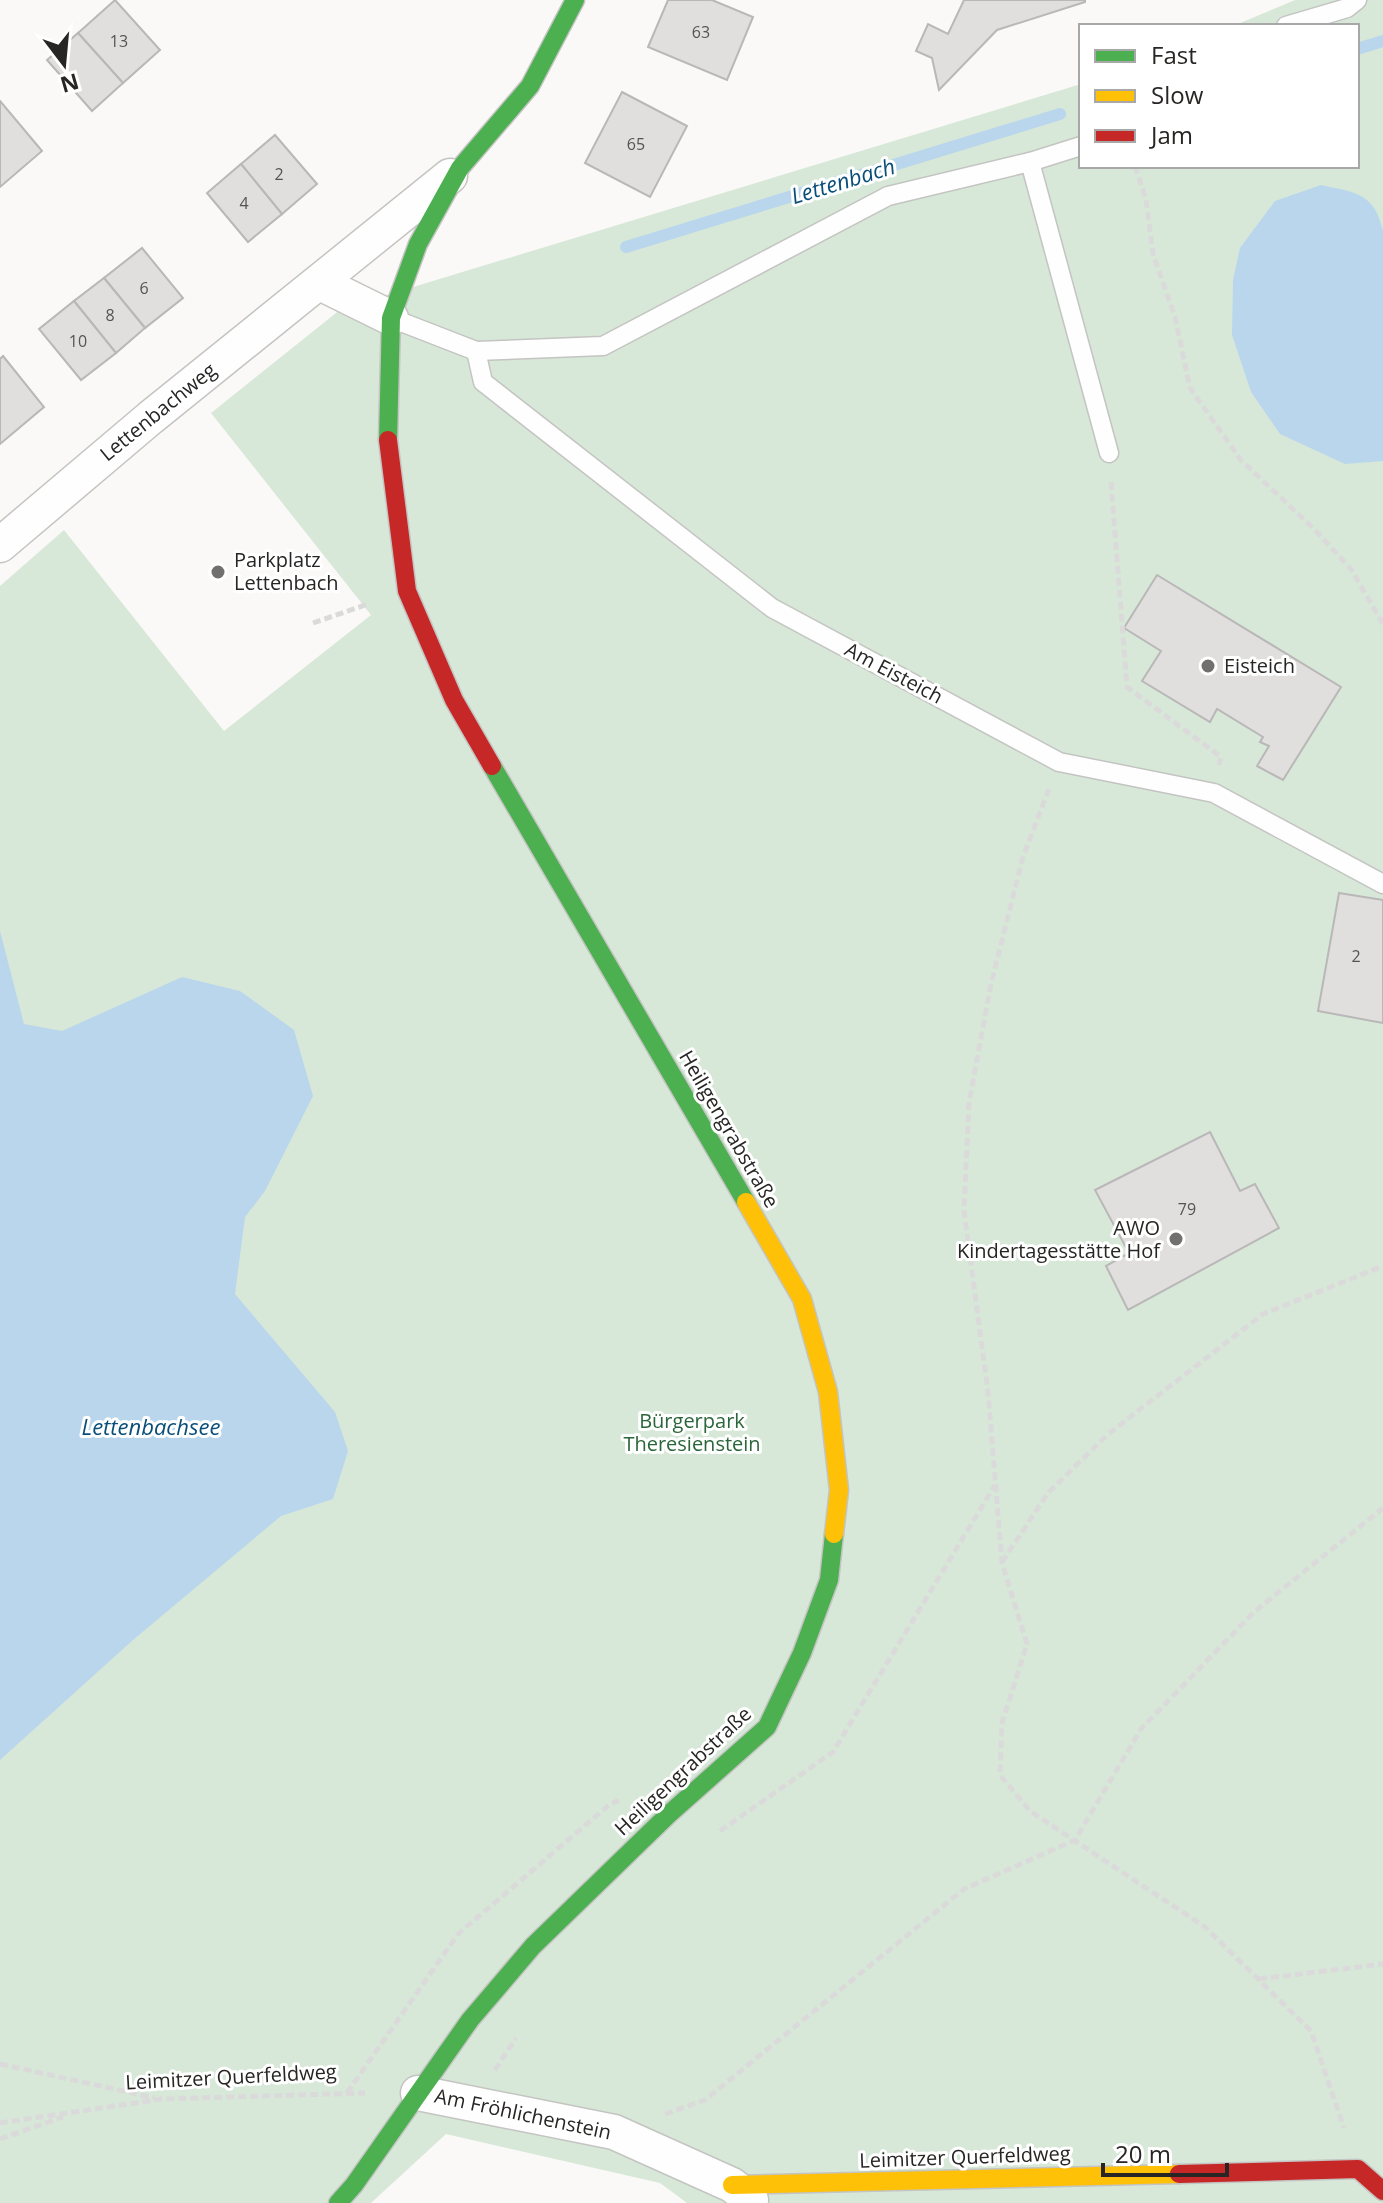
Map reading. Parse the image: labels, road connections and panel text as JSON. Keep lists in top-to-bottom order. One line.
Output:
{"streets":{"street":["Lettenbachweg","Heiligengrabstraße","Leimitzer Querfeldweg","Am Fröhlichenstein"],"lane":["Am Eisteich"]},"crossings":[["Lettenbachweg","Heiligengrabstraße"],["Heiligengrabstraße","Leimitzer Querfeldweg"],["Heiligengrabstraße","Am Fröhlichenstein"],["Leimitzer Querfeldweg","Am Fröhlichenstein"]],"water":["Lettenbach","Lettenbachsee"],"parks":["Bürgerpark Theresienstein"],"places":["Parkplatz Lettenbach","Eisteich","AWO Kindertagesstätte Hof"],"house_numbers":["63","13","65","2","4","6","8","10","2","79"],"legend":["Fast","Slow","Jam"],"scale_bar":"20 m","north":"bottom"}
